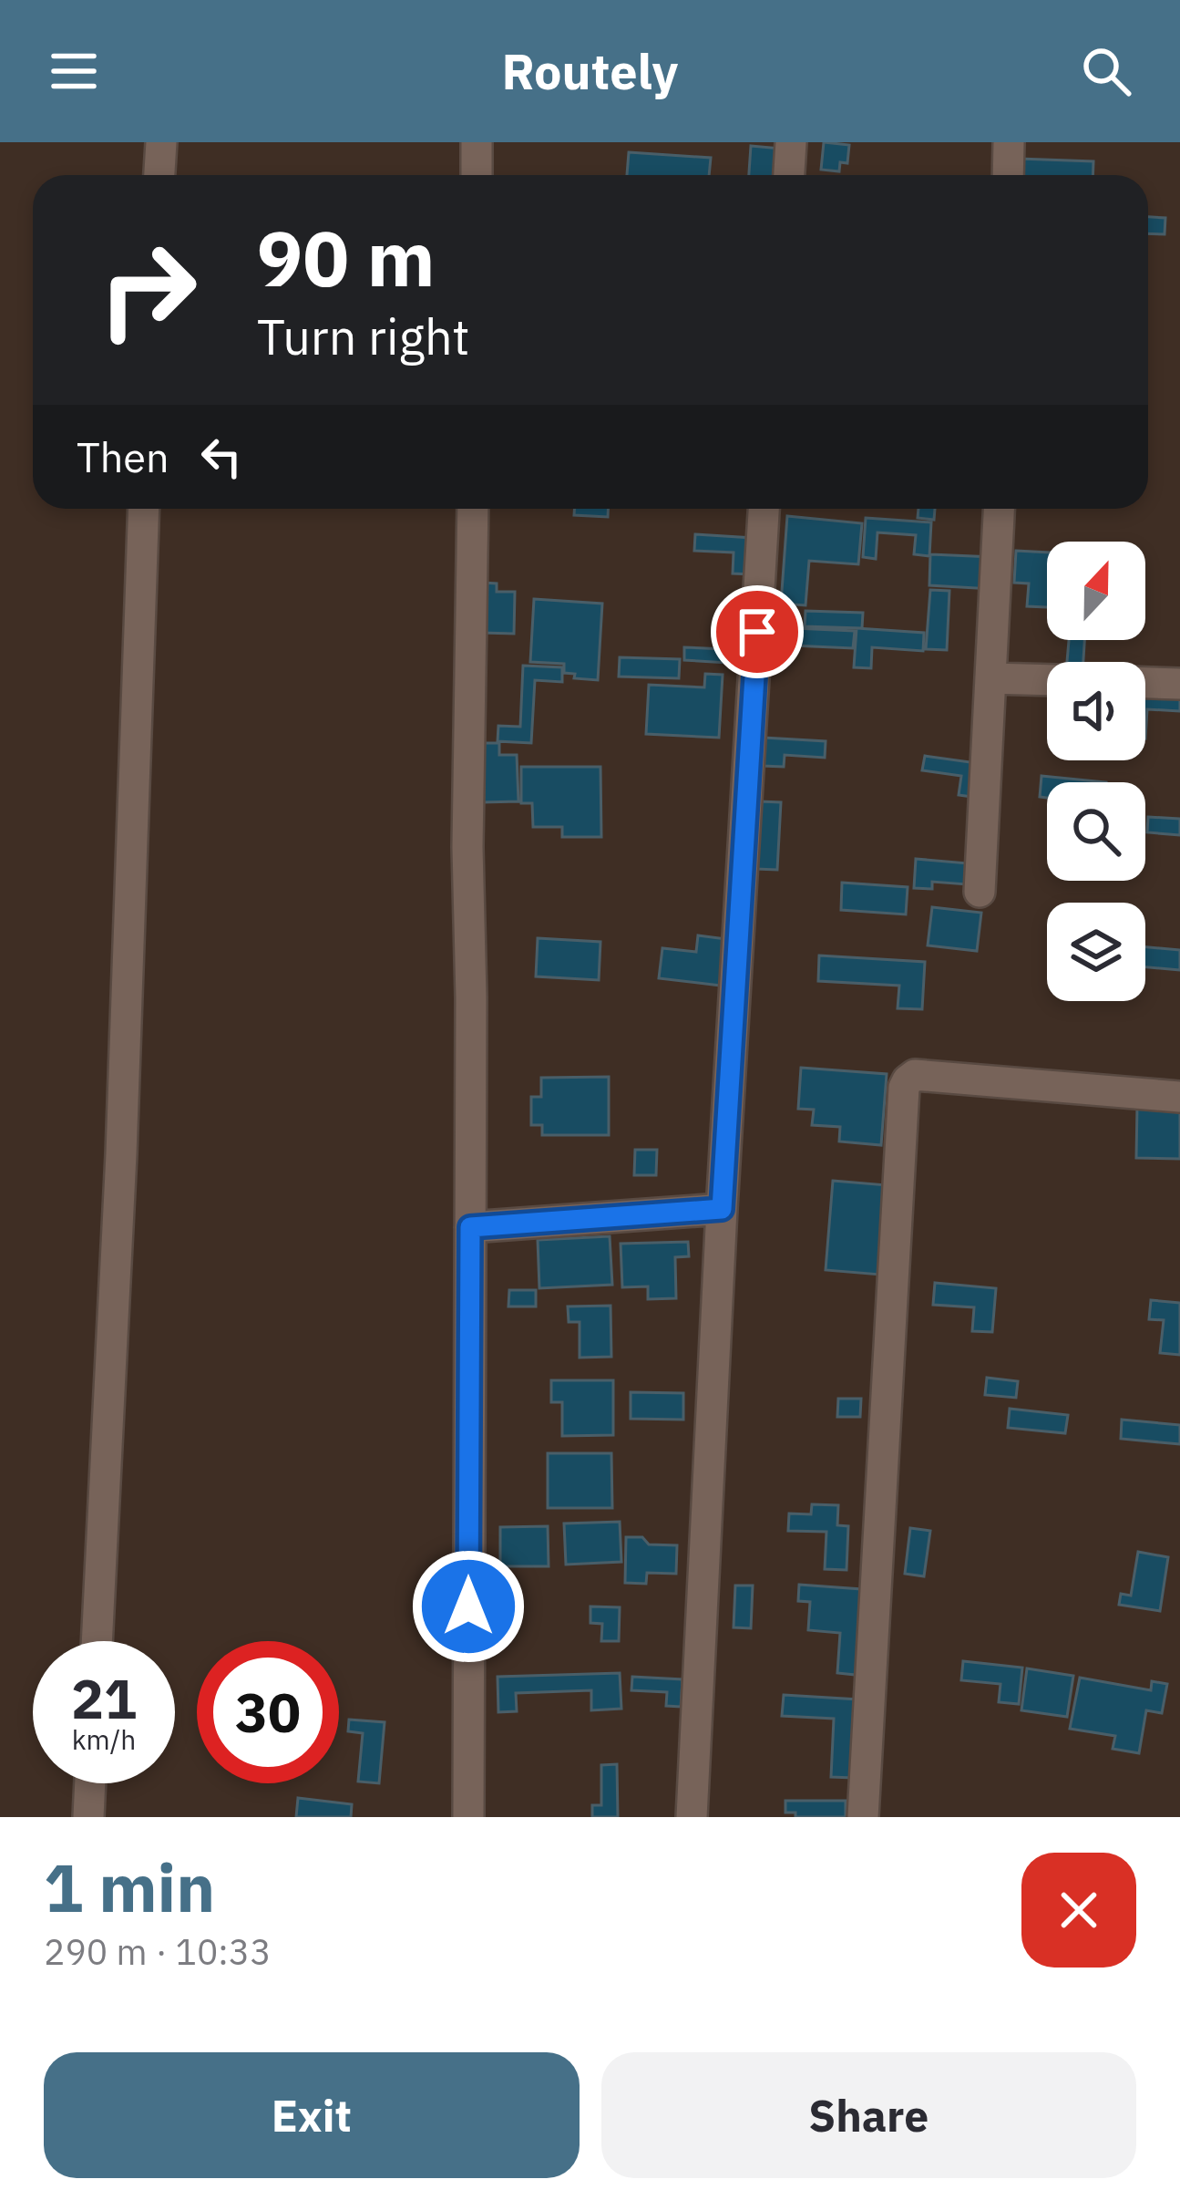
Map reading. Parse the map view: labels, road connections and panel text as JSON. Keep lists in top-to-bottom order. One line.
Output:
{"north":"top","page":{"header":"Routely","turn":["90 m","Turn right"],"then":"Then","speed":"21 km/h","limit":"30","heading":["1 min","290 m · 10:33"],"buttons":["Exit","Share"]}}
